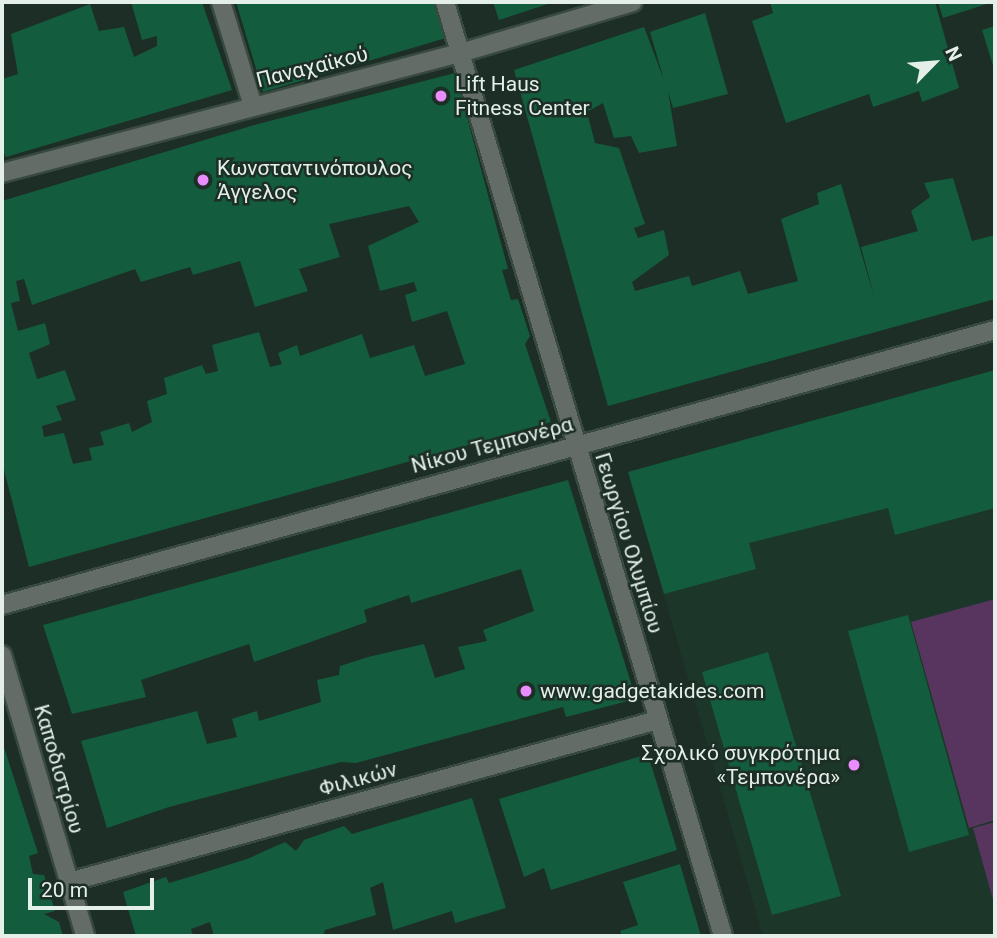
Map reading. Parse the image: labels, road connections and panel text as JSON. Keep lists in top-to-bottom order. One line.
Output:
{"streets":{"street":["Παναχαϊκού","Νίκου Τεμπονέρα","Γεωργίου Ολυμπίου","Καποδιστρίου","Φιλικών"]},"crossings":[["Παναχαϊκού","Γεωργίου Ολυμπίου"],["Νίκου Τεμπονέρα","Γεωργίου Ολυμπίου"],["Γεωργίου Ολυμπίου","Φιλικών"],["Καποδιστρίου","Φιλικών"]],"places":["Lift Haus Fitness Center","Κωνσταντινόπουλος Άγγελος","www.gadgetakides.com","Σχολικό συγκρότημα «Τεμπονέρα»"],"scale_bar":"20 m","north":"top right"}
